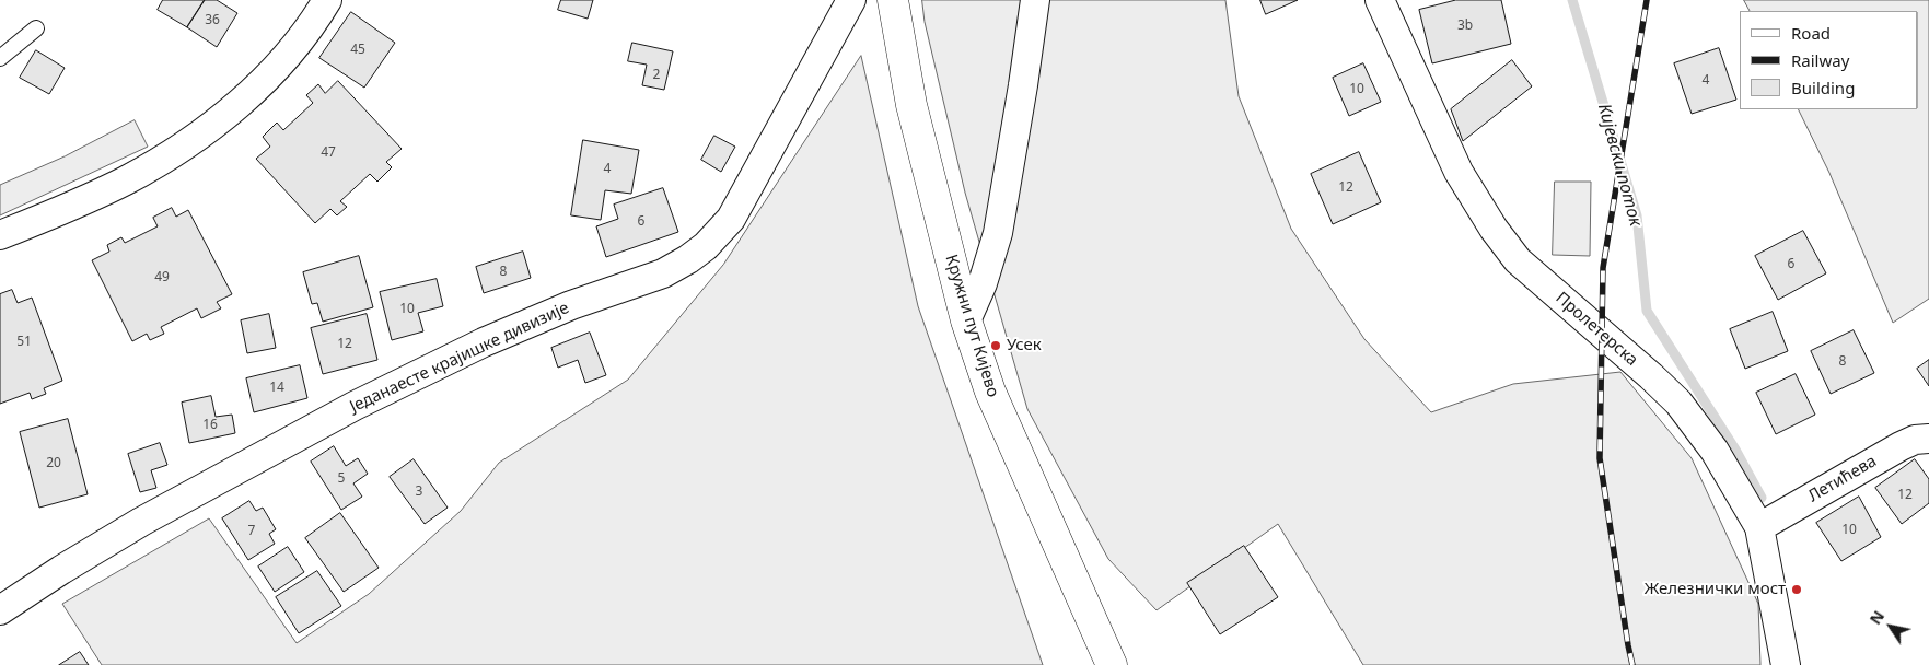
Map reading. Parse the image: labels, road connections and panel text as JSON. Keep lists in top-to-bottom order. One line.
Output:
{"streets":{"main road":["Кружни пут Кијево"],"street":["Пролетерска","Једанаесте крајишке дивизије","Летићева"]},"crossings":[["Пролетерска","Летићева"]],"water":["Кијевски поток"],"places":["Усек","Железнички мост"],"house_numbers":["36","3b","45","2","4","10","47","4","12","6","6","8","49","10","51","12","8","14","16","20","5","3","12","10","7"],"legend":["Road","Railway","Building"],"north":"top left"}
